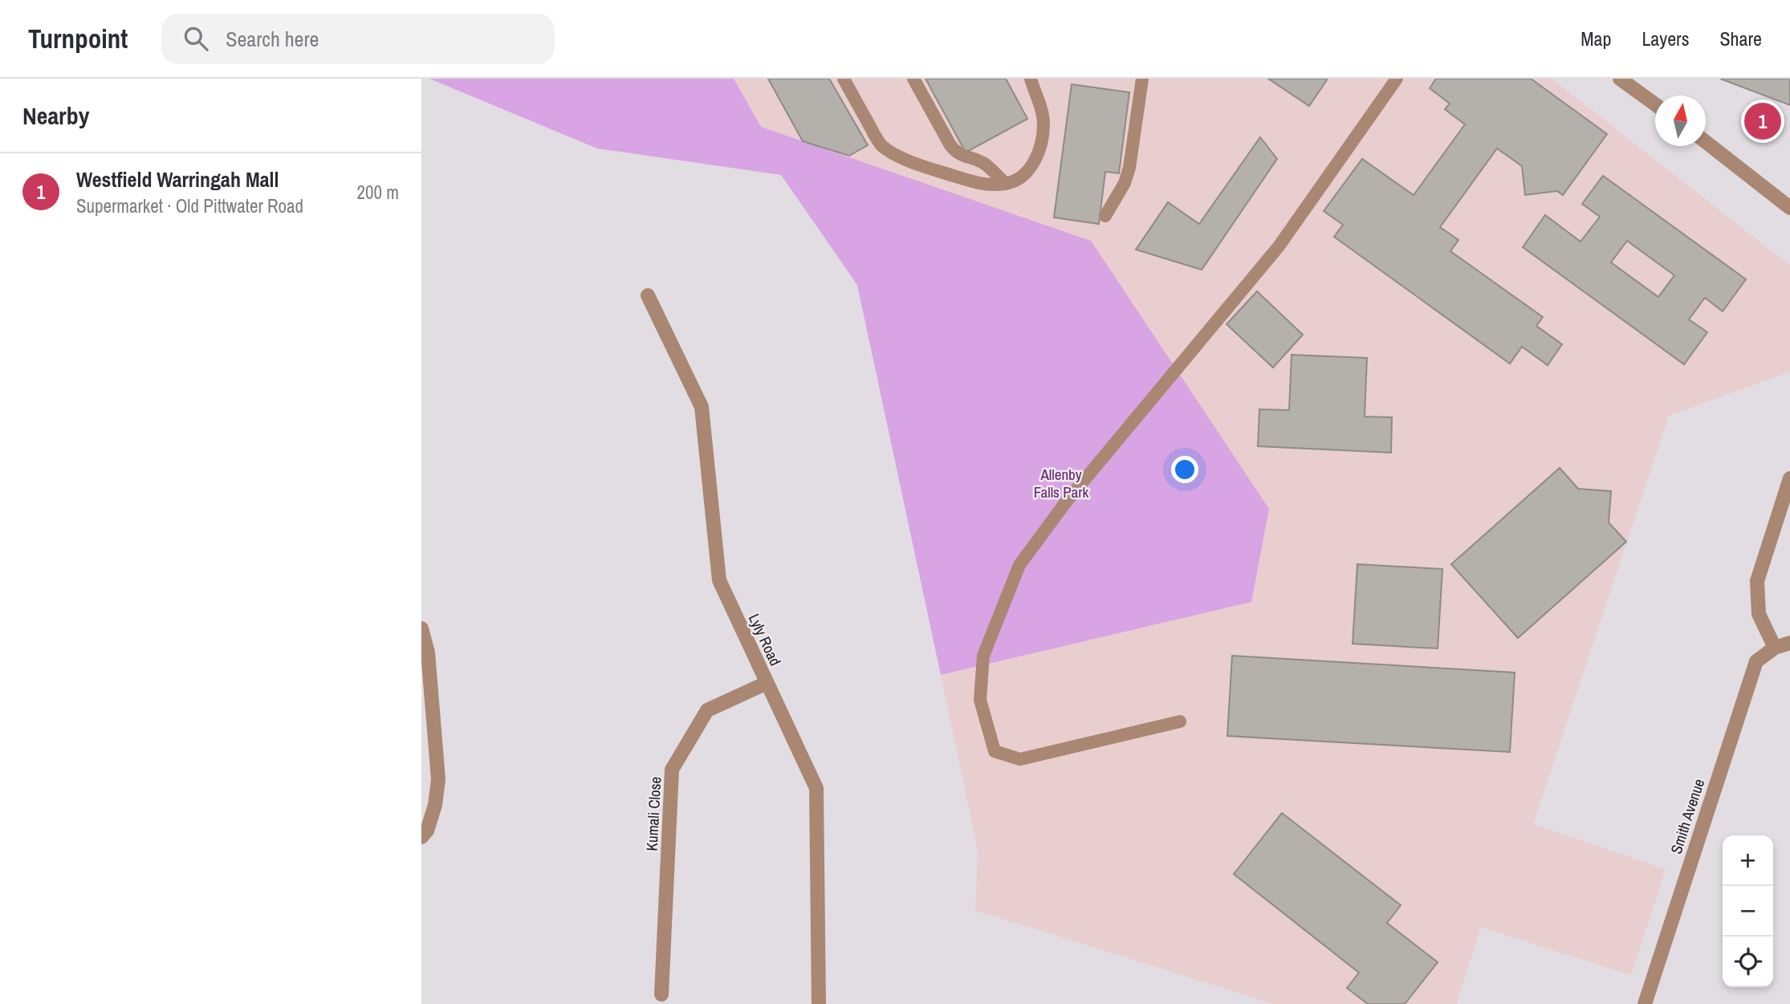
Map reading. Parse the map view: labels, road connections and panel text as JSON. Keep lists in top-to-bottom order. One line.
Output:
{"streets":{"street":["Lyly Road","Kumali Close","Smith Avenue"]},"crossings":[["Lyly Road","Kumali Close"]],"parks":["Allenby Falls Park"],"north":"top","page":{"header":"Turnpoint","search":"Search here","nav":["Map","Layers","Share"],"heading":"Nearby","pins":"1","list":[{"mark":"1","name":"Westfield Warringah Mall","note":"Supermarket · Old Pittwater Road","value":"200 m"}],"map_buttons":["+","−"]}}
